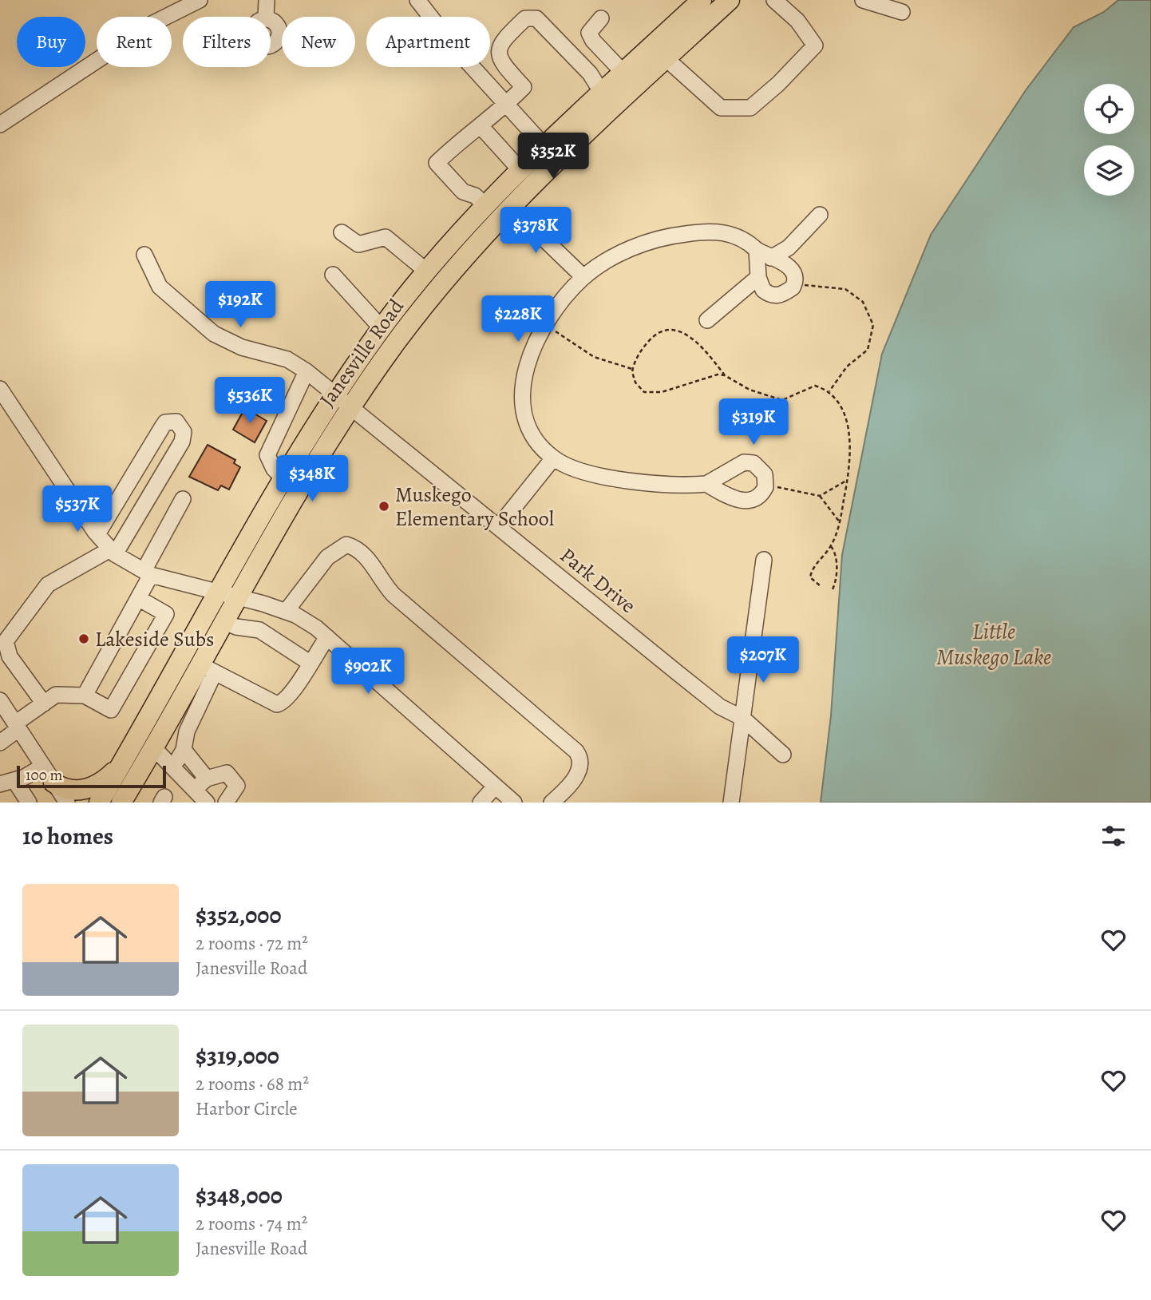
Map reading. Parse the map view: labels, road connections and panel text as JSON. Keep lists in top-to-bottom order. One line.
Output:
{"streets":{"main road":["Janesville Road"],"street":["Park Drive"]},"crossings":[["Janesville Road","Park Drive"]],"water":["Little Muskego Lake"],"places":["Muskego Elementary School","Lakeside Subs"],"scale_bar":"100 m","page":{"chip":["Buy","Rent","Filters","New","Apartment"],"price":["$352K","$378K","$192K","$228K","$536K","$319K","$348K","$537K","$207K","$902K"],"scale":"100 m","heading":"10 homes","list":[{"name":"$352,000","note":"2 rooms · 72 m² · Janesville Road"},{"name":"$319,000","note":"2 rooms · 68 m² · Harbor Circle"},{"name":"$348,000","note":"2 rooms · 74 m² · Janesville Road"}]}}
